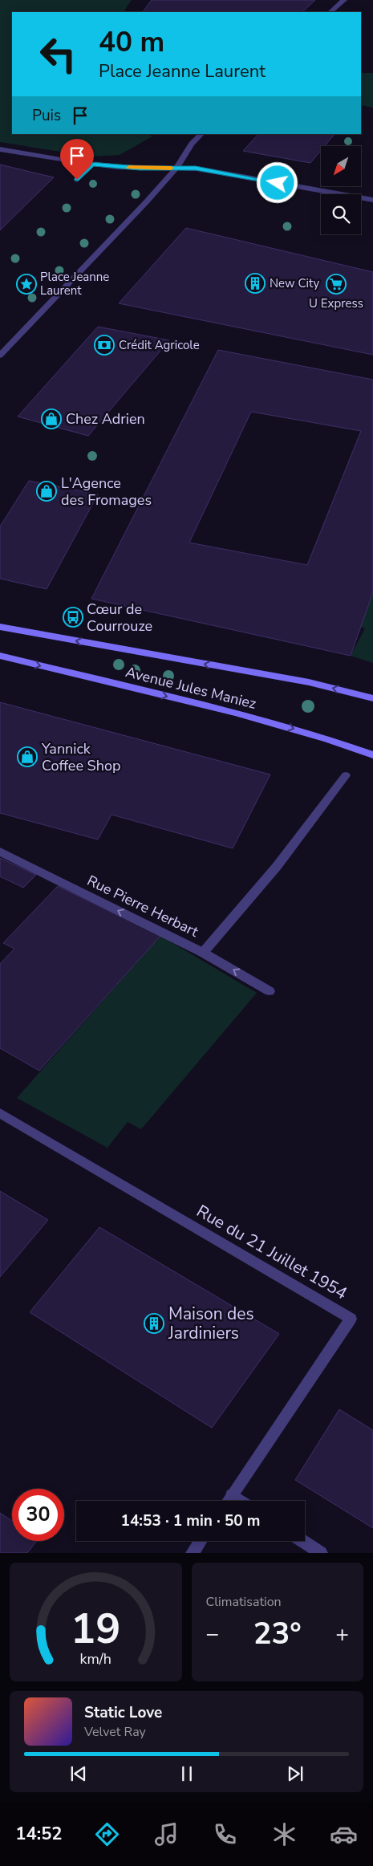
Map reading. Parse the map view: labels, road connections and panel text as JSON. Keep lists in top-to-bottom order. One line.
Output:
{"streets":{"main road":["Avenue Jules Maniez"],"street":["Rue Pierre Herbart","Rue du 21 Juillet 1954"]},"one_way":["Rue Pierre Herbart"],"places":{"building":["New City","Maison des Jardiniers"],"place":["Place Jeanne Laurent"],"supermarket":["U Express"],"bank":["Crédit Agricole"],"shop":["Chez Adrien","L'Agence des Fromages","Yannick Coffee Shop"],"bus stop":["Cœur de Courrouze"]},"north":"bottom left","page":{"turn":["40 m","Place Jeanne Laurent"],"then":"Puis","limit":"30","trip":"14:53 · 1 min · 50 m","tile":"Climatisation","heat":["−","23°","+"],"song":["Static Love","Velvet Ray"],"tabs":"14:52","gauge":["19","km/h"]}}
